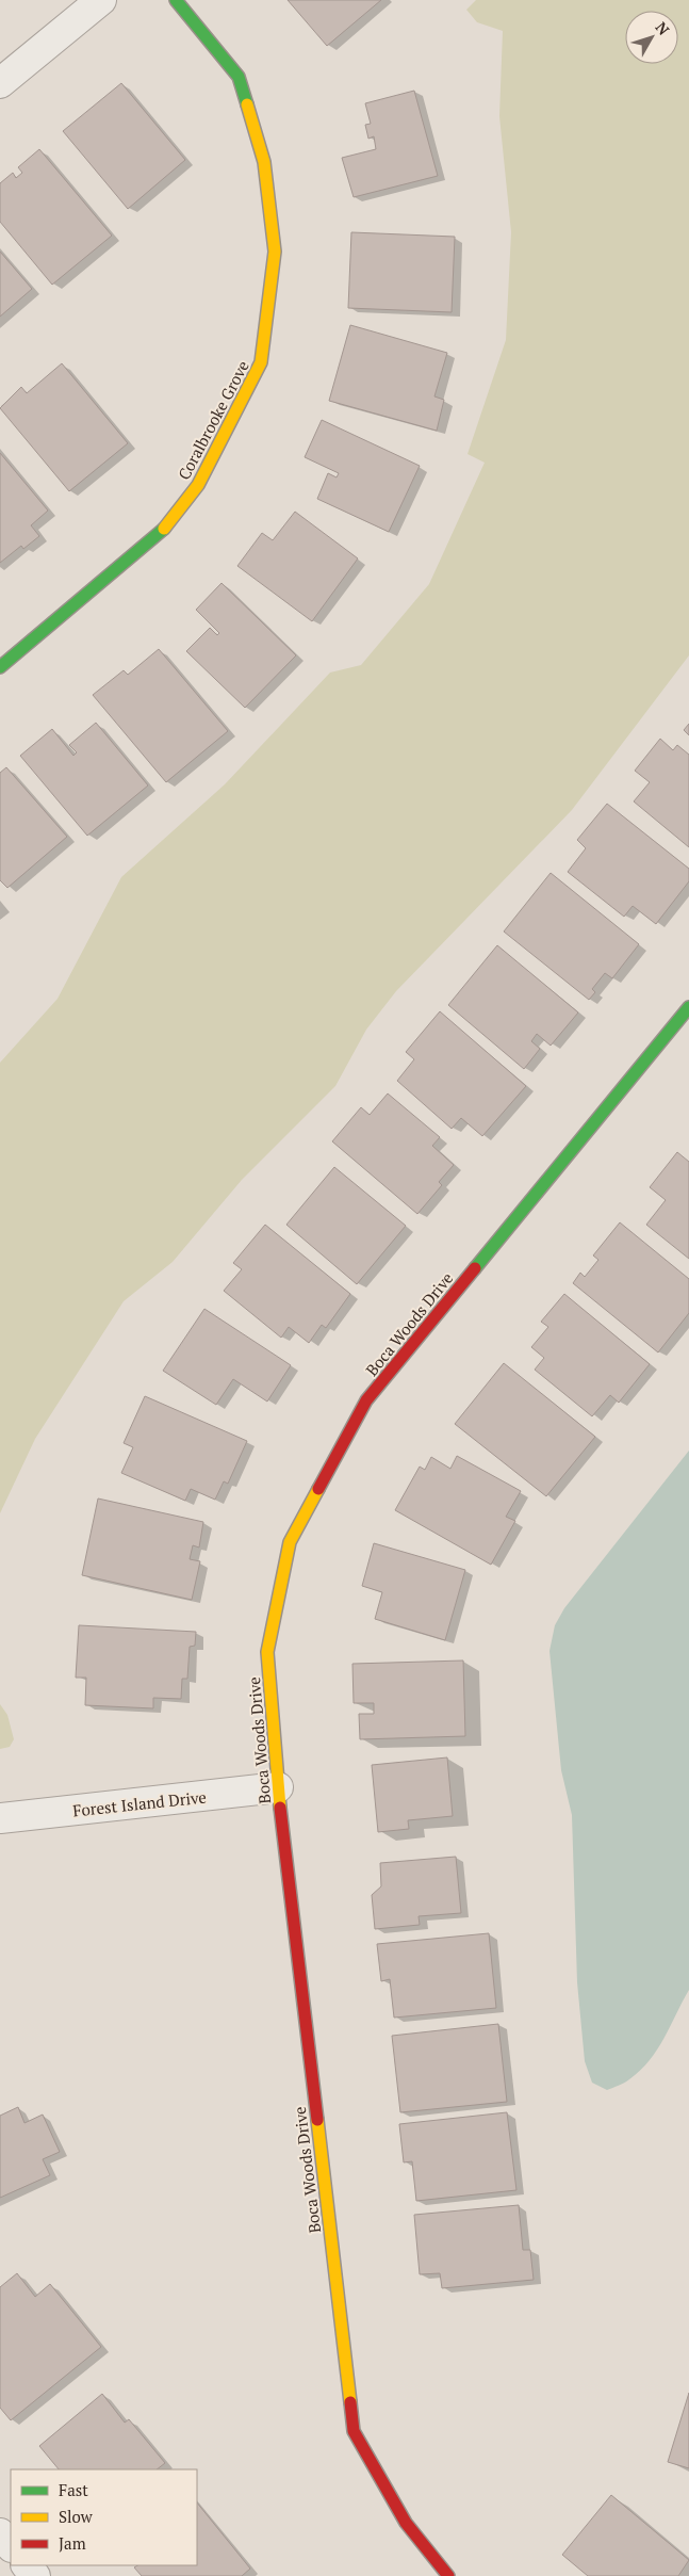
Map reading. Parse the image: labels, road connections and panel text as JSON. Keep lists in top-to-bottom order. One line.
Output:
{"streets":{"street":["Coralbrooke Grove","Boca Woods Drive","Forest Island Drive"]},"crossings":[["Boca Woods Drive","Forest Island Drive"]],"legend":["Fast","Slow","Jam"],"north":"top right"}
